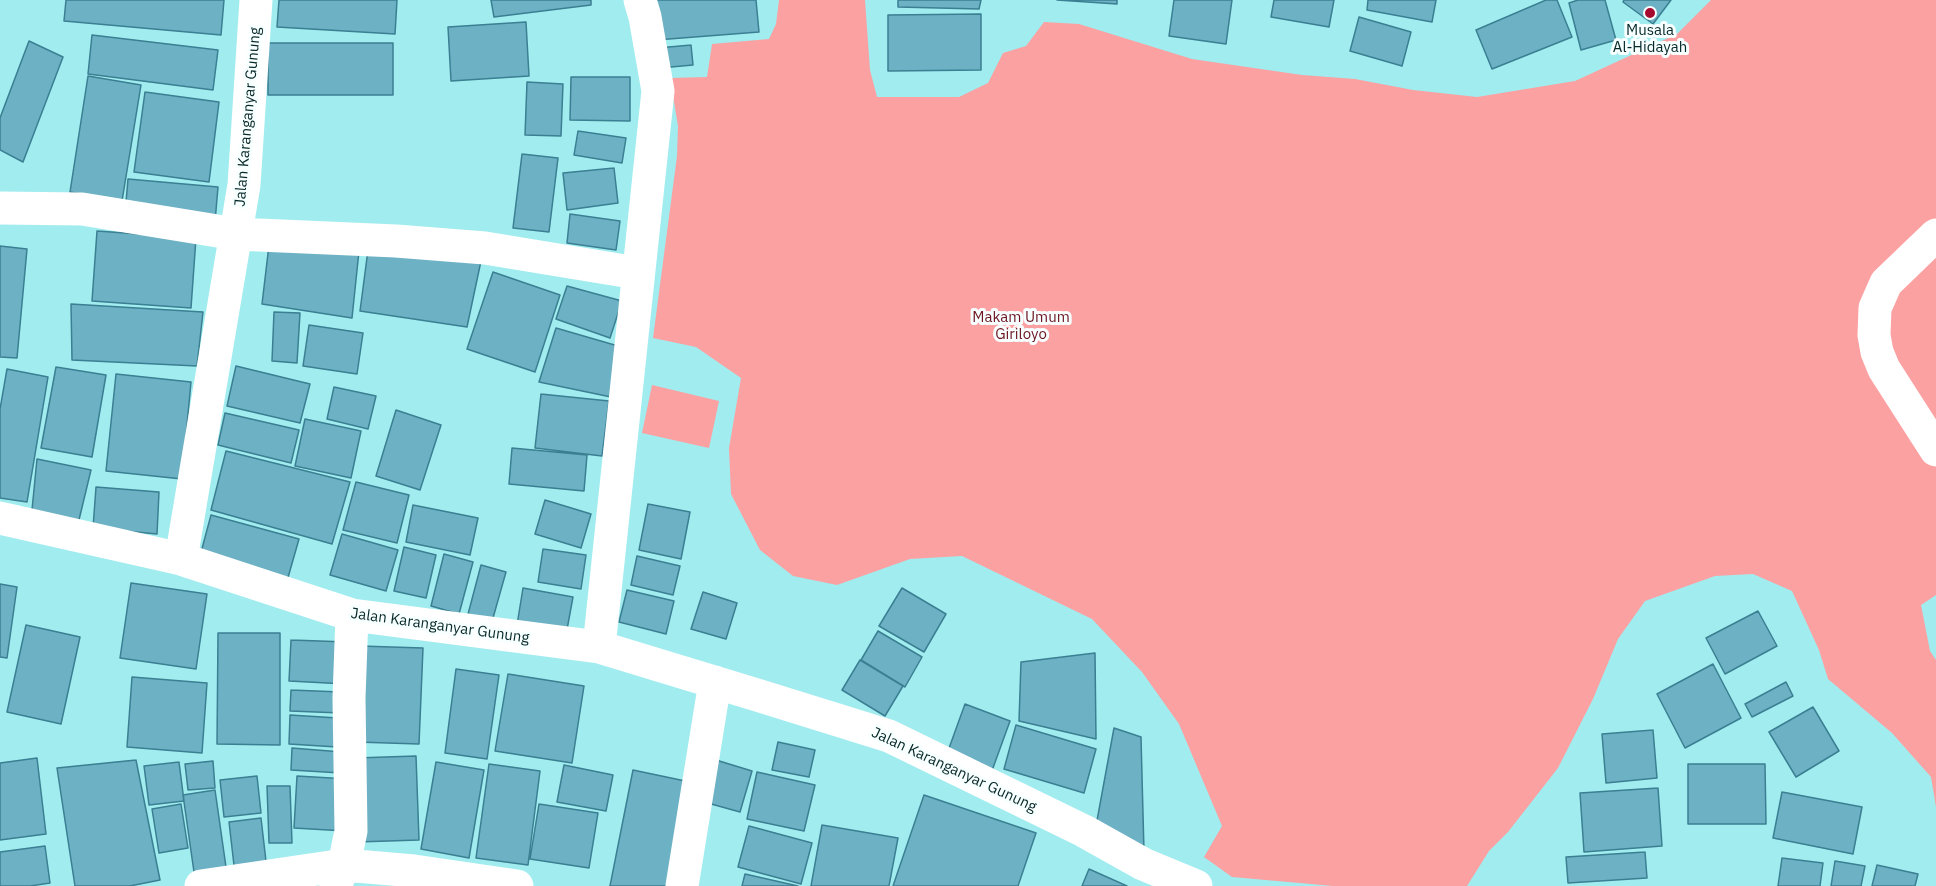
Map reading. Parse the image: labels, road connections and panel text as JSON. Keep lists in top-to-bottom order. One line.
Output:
{"streets":{"street":["Jalan Karanganyar Gunung"]},"parks":["Makam Umum Giriloyo"],"places":["Musala Al-Hidayah"]}
